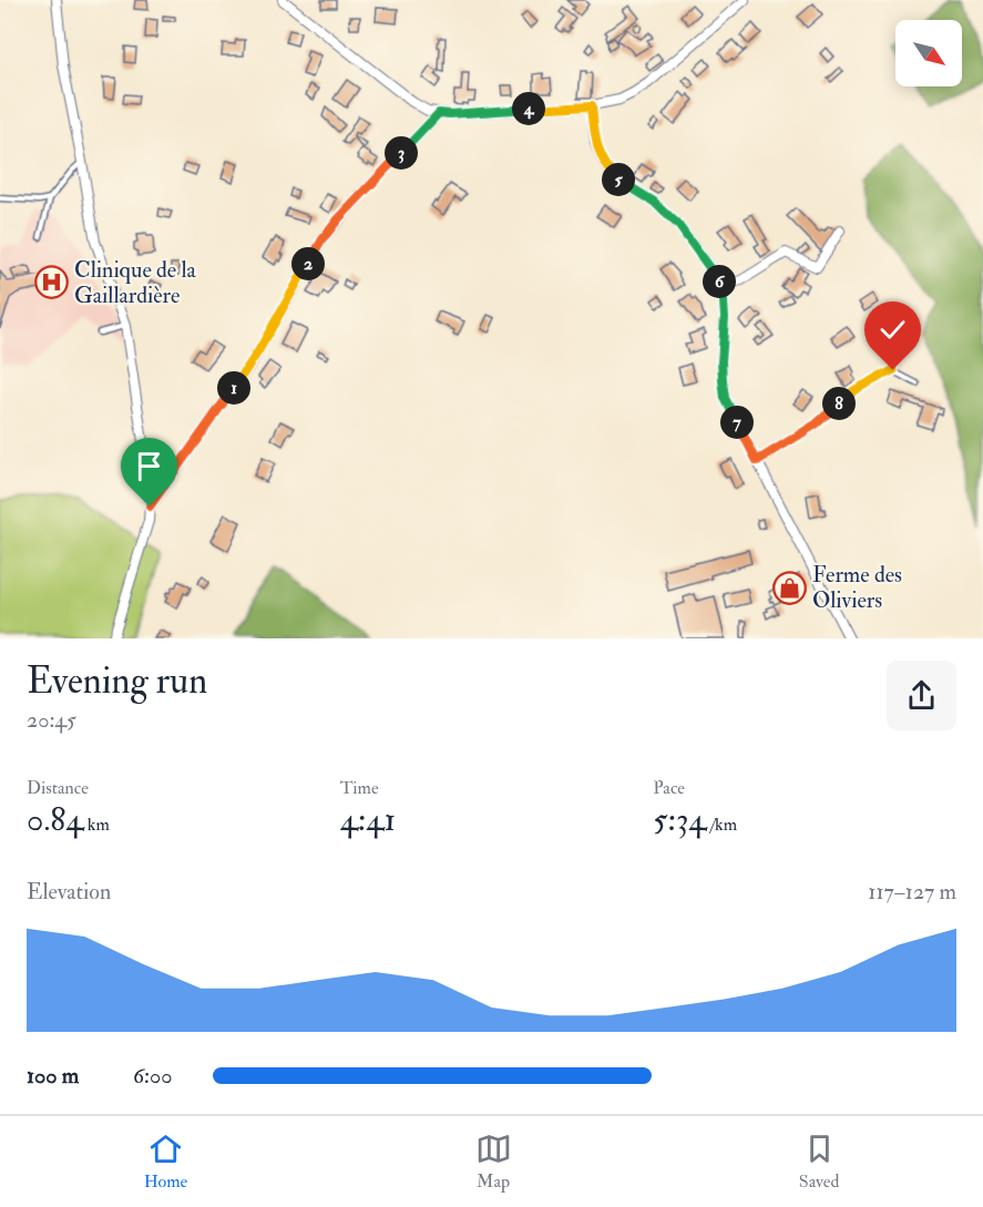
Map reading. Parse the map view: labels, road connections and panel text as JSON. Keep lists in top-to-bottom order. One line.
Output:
{"places":{"hospital":["Clinique de la Gaillardière"],"shop":["Ferme des Oliviers"]},"north":"bottom right","page":{"pins":["4","3","5","2","6","1","8","7"],"heading":["Evening run","20:45"],"stats":[["Distance","0.84 km"],["Time","4:41"],["Pace","5:34 /km"]],"chart":["Elevation","117–127 m"],"list":[{"name":"100 m","note":"6:00"}],"tabs":["Home","Map","Saved"]}}
